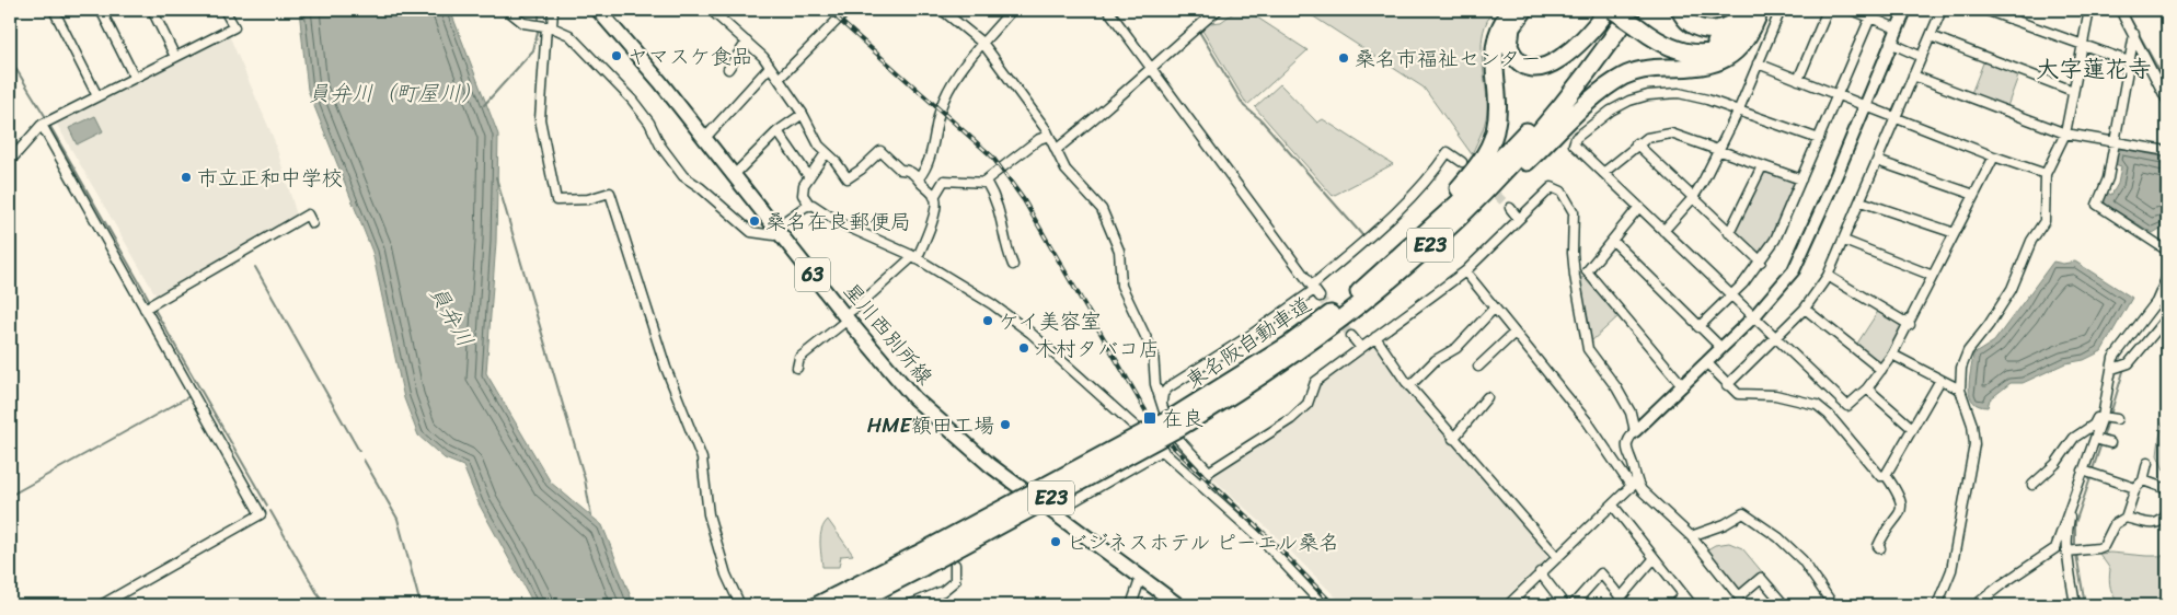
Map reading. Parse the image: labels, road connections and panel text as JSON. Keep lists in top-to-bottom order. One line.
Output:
{"streets":{"highway":["E23","東名阪自動車道"],"main road":["63","星川西別所線"]},"districts":["大字蓮花寺"],"water":["員弁川（町屋川）","員弁川"],"places":{"other":["ヤマスケ食品","桑名市福祉センター","市立正和中学校","桑名在良郵便局","ケイ美容室","木村タバコ店","HME額田工場","ビジネスホテル ピーエル桑名"],"transit":["在良"]}}
